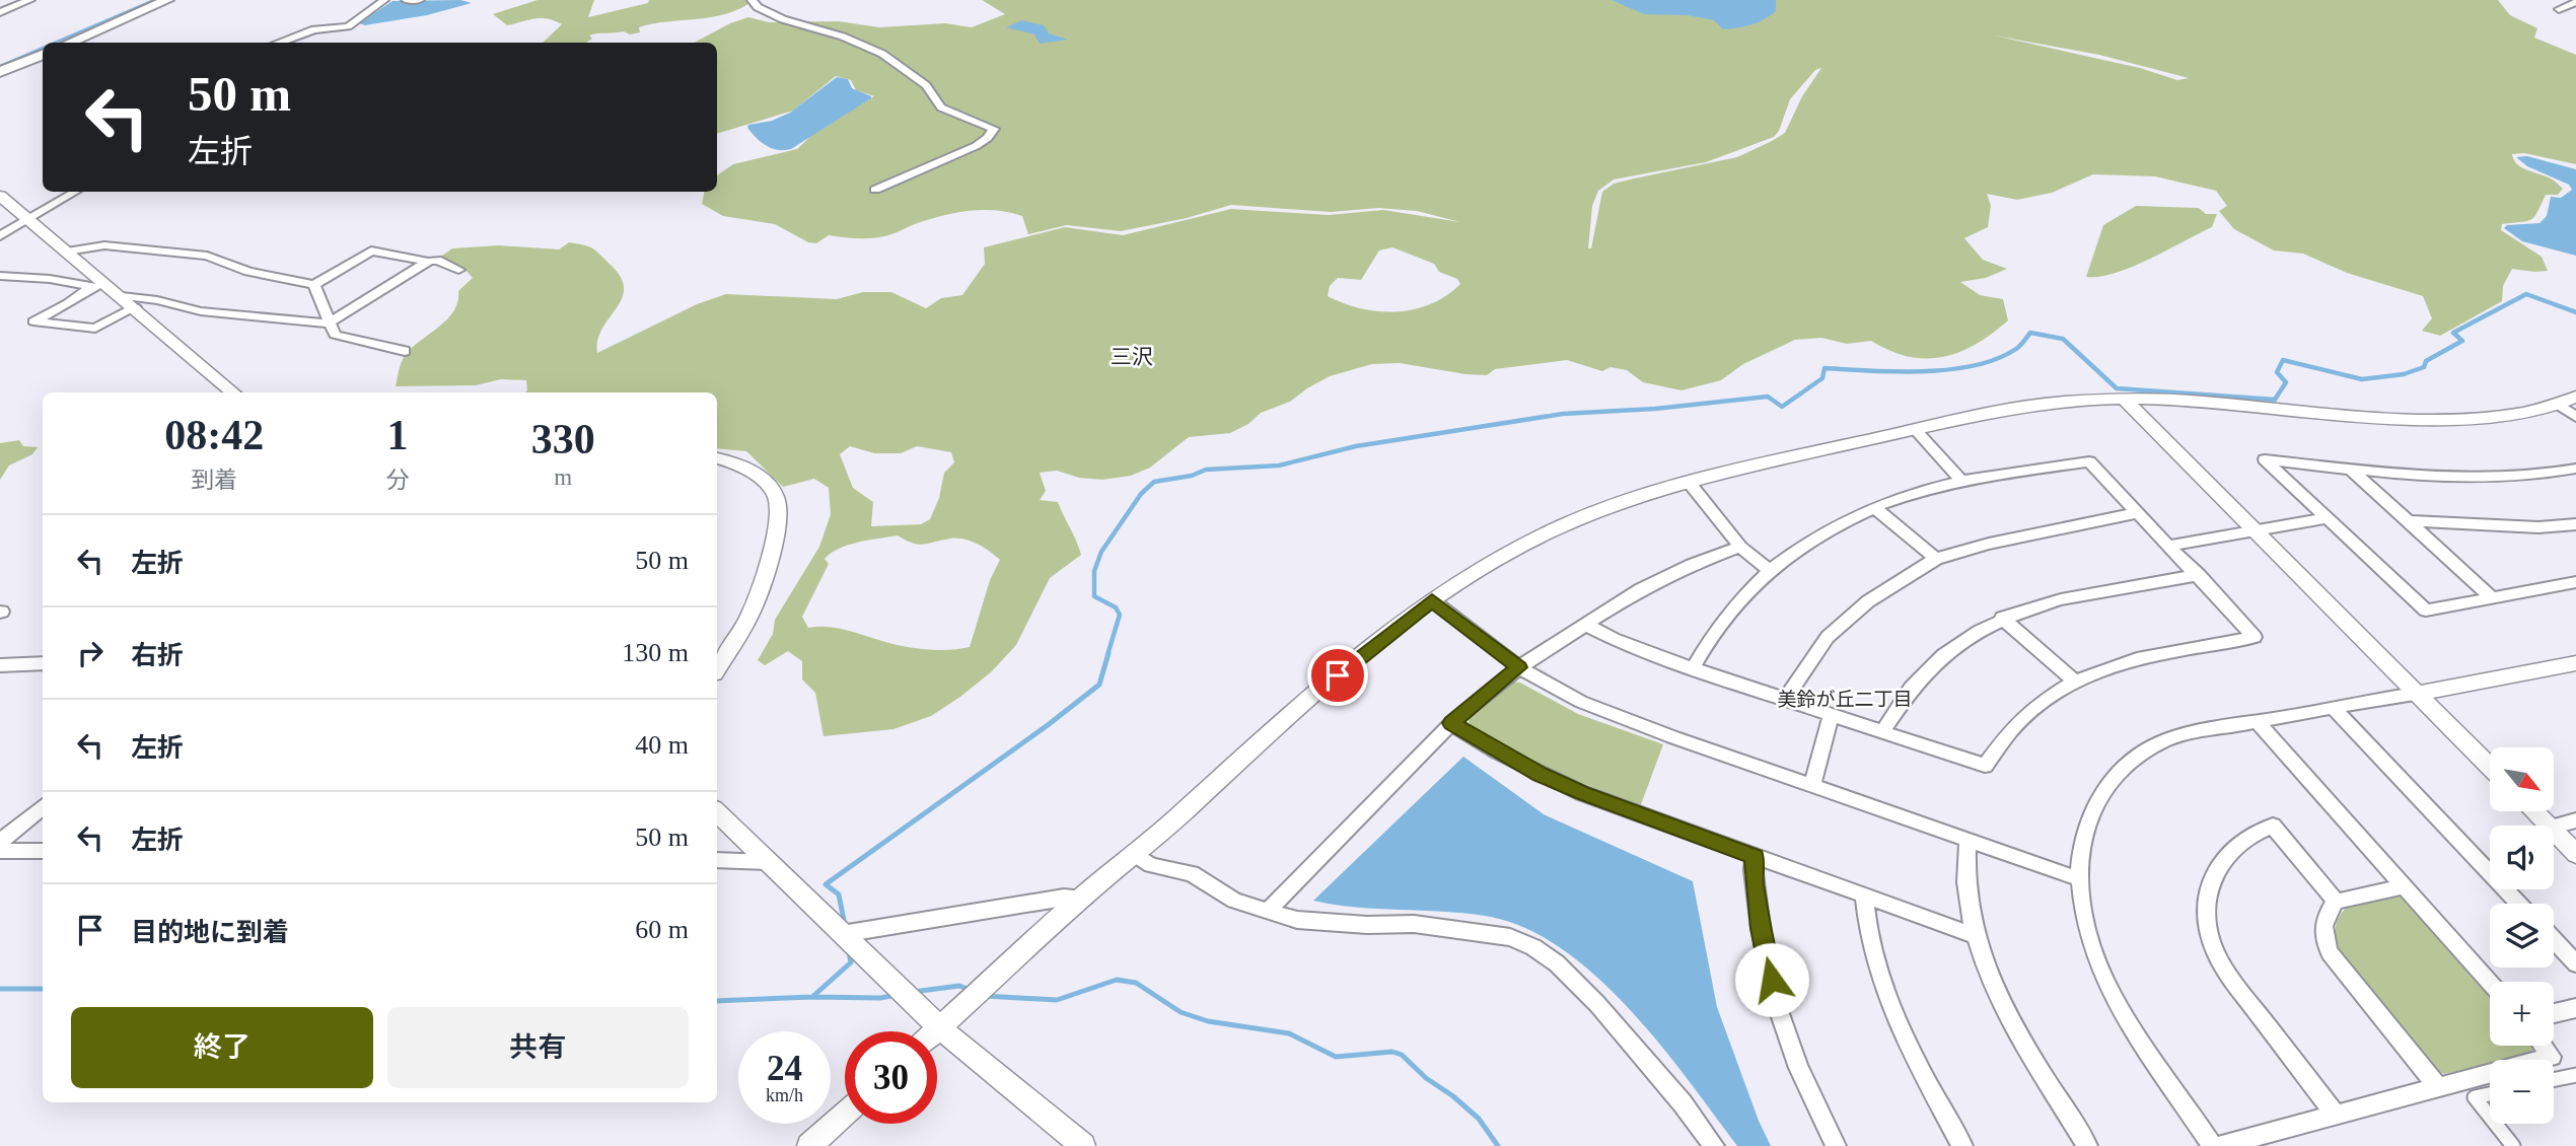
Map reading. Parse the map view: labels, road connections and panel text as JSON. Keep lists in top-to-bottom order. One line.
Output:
{"districts":["三沢","美鈴が丘二丁目"],"north":"bottom right","page":{"turn":["50 m","左折"],"eta":["08:42","到着","1","分","330","m"],"list":[{"name":"左折","value":"50 m"},{"name":"右折","value":"130 m"},{"name":"左折","value":"40 m"},{"name":"左折","value":"50 m"},{"name":"目的地に到着","value":"60 m"}],"map_buttons":["+","−"],"buttons":["終了","共有"],"speed":"24 km/h","limit":"30"}}
